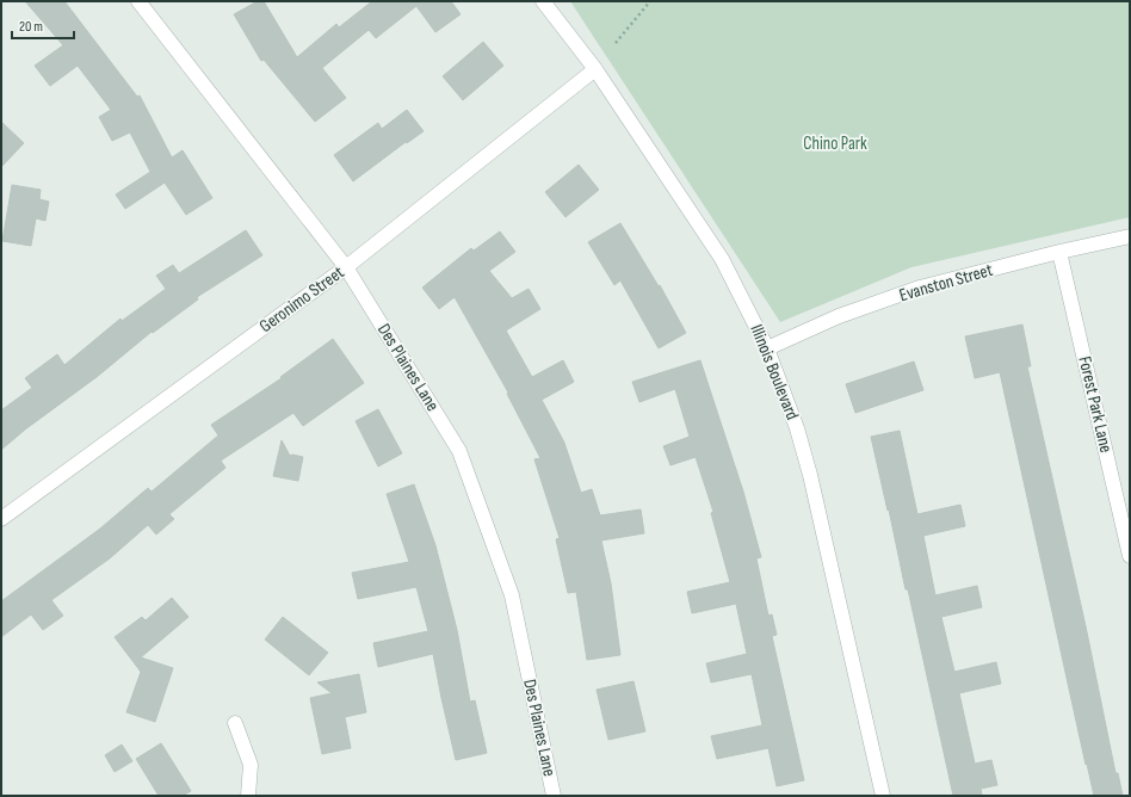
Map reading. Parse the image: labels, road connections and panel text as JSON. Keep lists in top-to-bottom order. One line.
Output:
{"streets":{"street":["Evanston Street","Geronimo Street","Des Plaines Lane","Illinois Boulevard","Forest Park Lane"]},"crossings":[["Evanston Street","Illinois Boulevard"],["Evanston Street","Forest Park Lane"],["Geronimo Street","Des Plaines Lane"],["Geronimo Street","Illinois Boulevard"]],"parks":["Chino Park"],"scale_bar":"20 m"}
